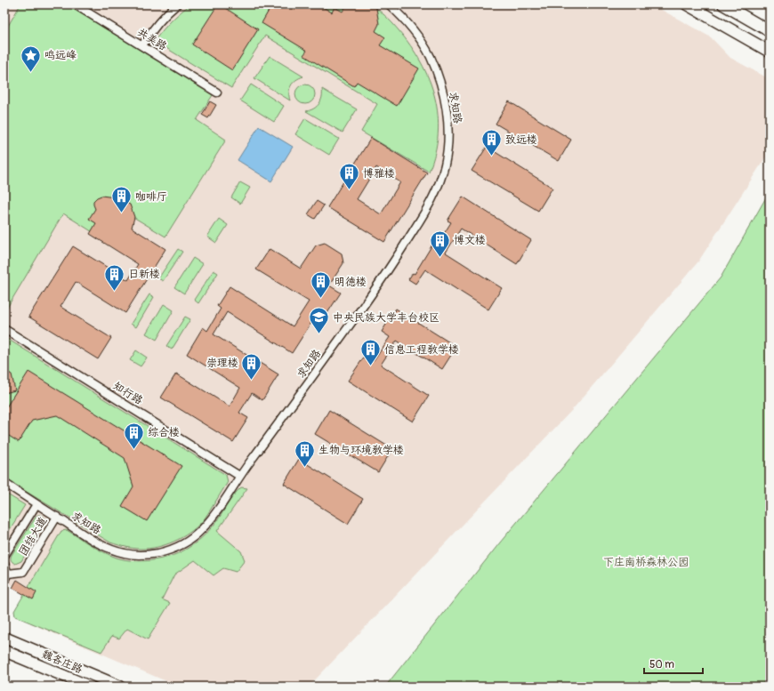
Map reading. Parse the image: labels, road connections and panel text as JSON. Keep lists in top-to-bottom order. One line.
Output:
{"streets":{"main road":["魏各庄路"],"street":["共美路","求知路","知行路","团结大道"]},"crossings":[["求知路","知行路"],["求知路","团结大道"]],"parks":["下庄南桥森林公园"],"places":{"place":["鸣远峰"],"building":["致远楼","博雅楼","咖啡厅","博文楼","日新楼","明德楼","信息工程教学楼","崇理楼","综合楼","生物与环境教学楼"],"school or university":["中央民族大学丰台校区"]},"scale_bar":"50 m"}
